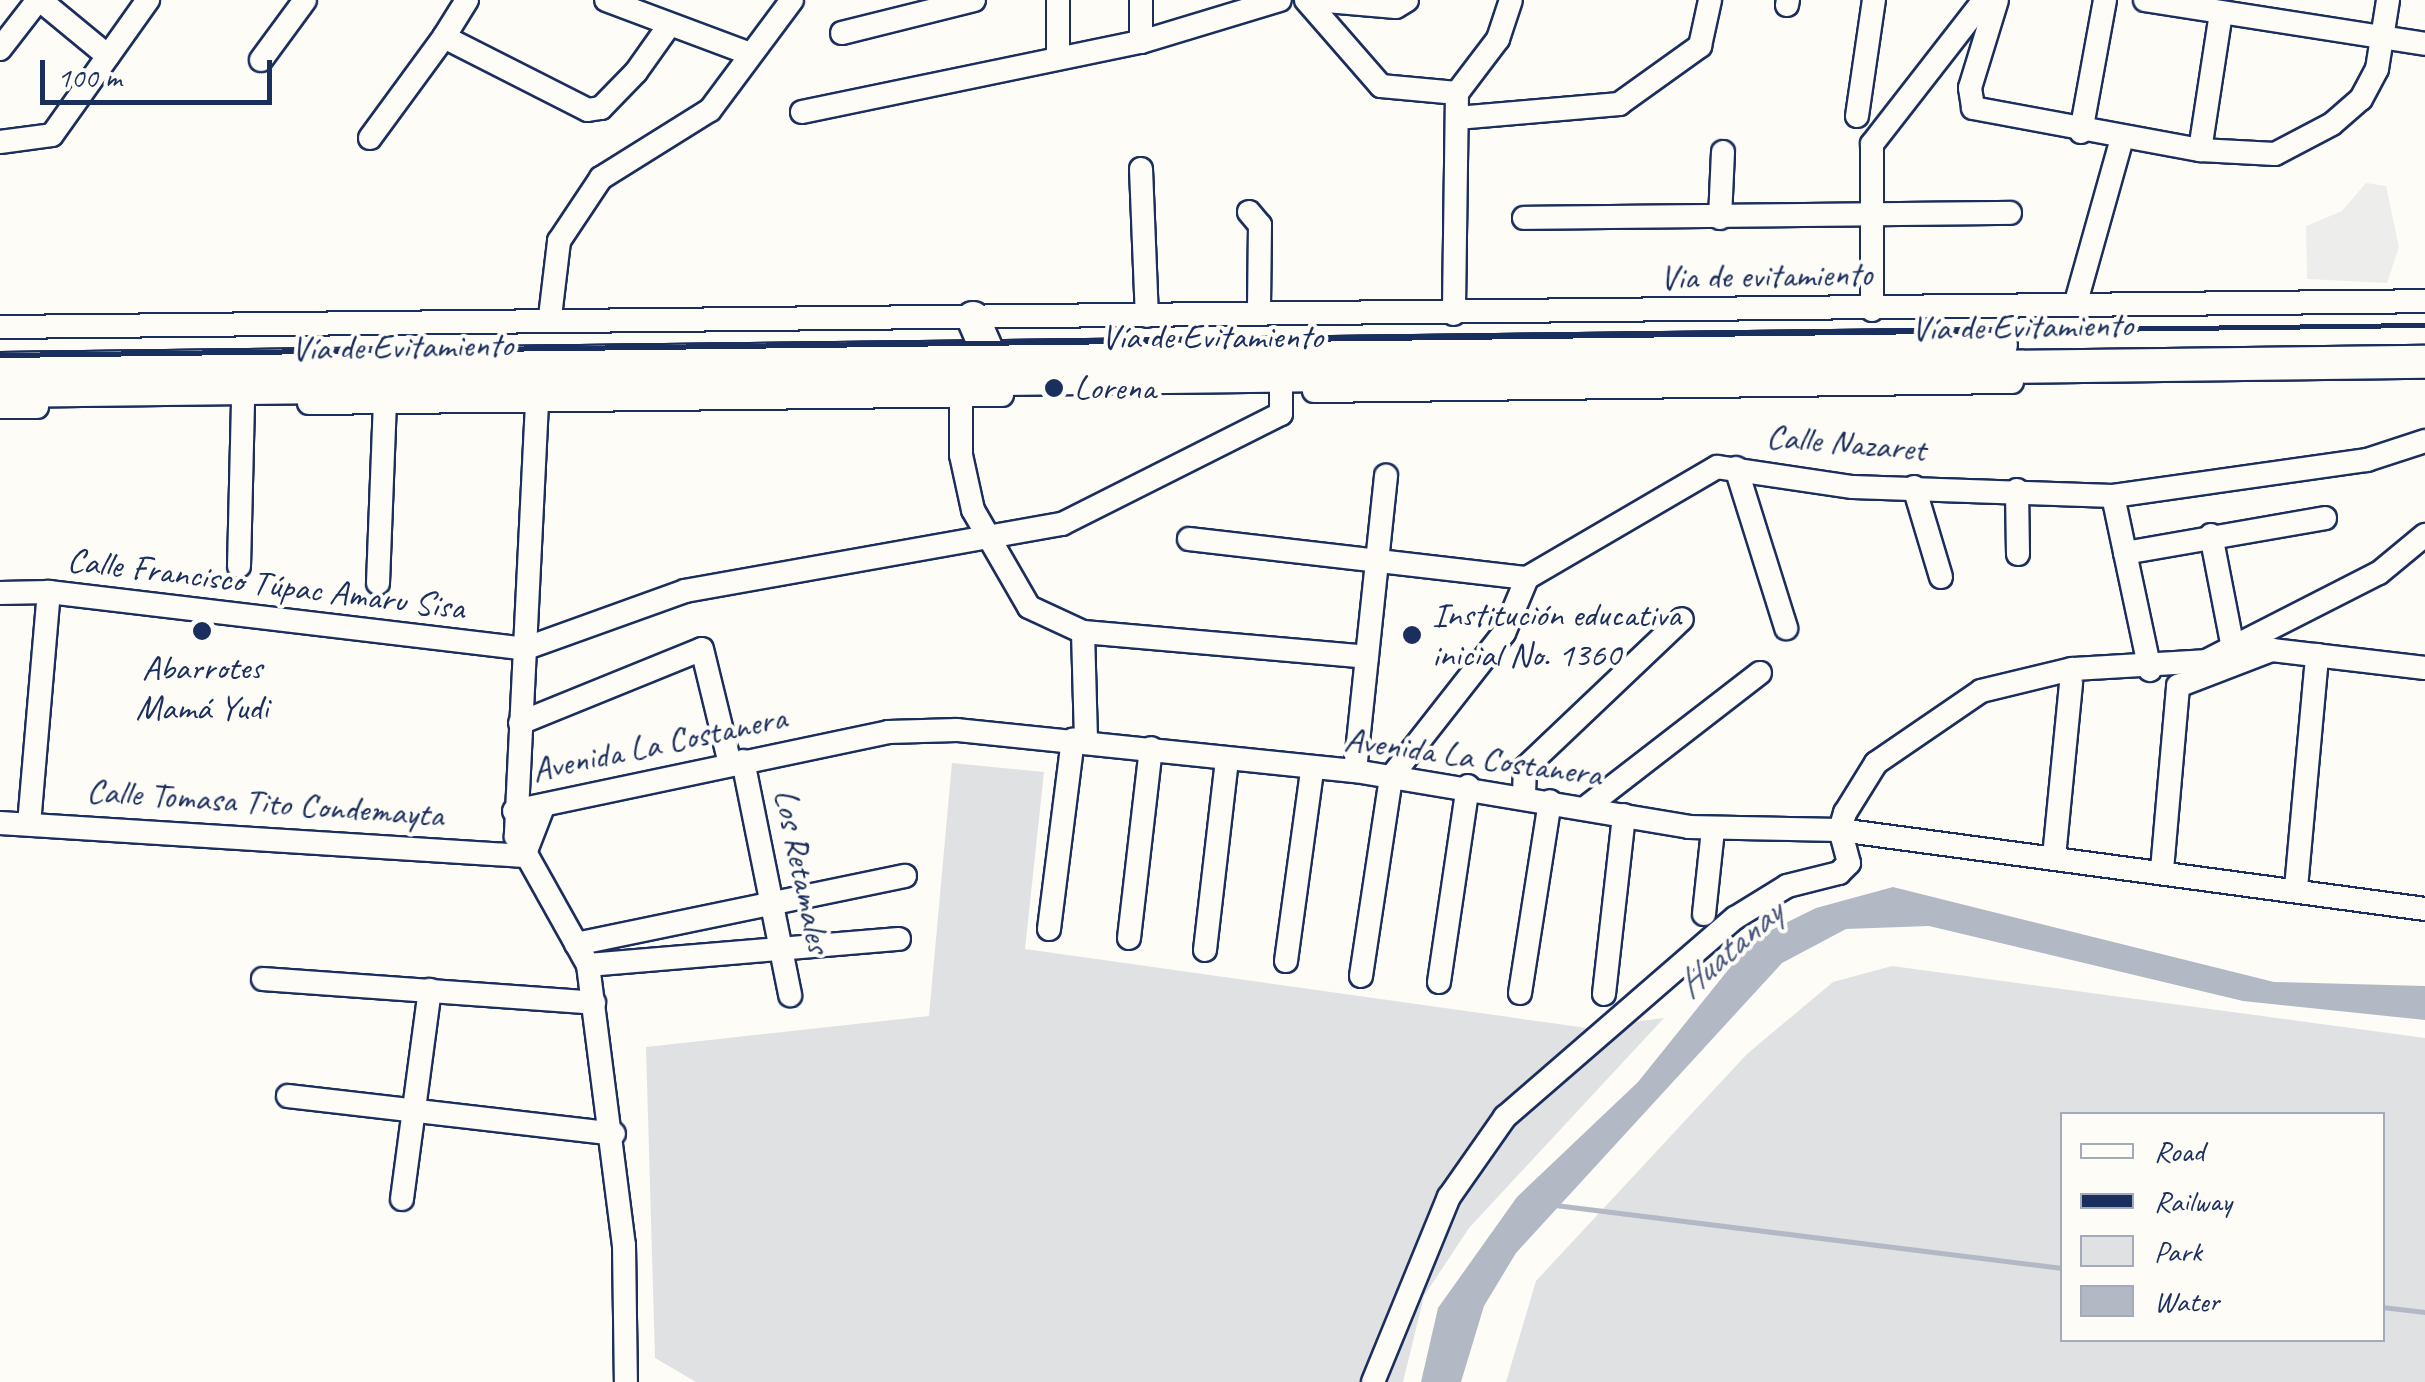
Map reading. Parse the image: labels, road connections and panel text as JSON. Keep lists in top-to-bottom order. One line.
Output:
{"streets":{"highway":["Vía de Evitamiento"],"street":["Via de evitamiento","Calle Nazaret","Calle Francisco Túpac Amaru Sisa","Avenida La Costanera","Calle Tomasa Tito Condemayta","Los Retamales"]},"crossings":[["Avenida La Costanera","Los Retamales"]],"water":["Huatanay"],"places":["Lorena","Abarrotes Mamá Yudi","Institución educativa inicial No. 1360"],"legend":["Road","Railway","Park","Water"],"scale_bar":"100 m"}
